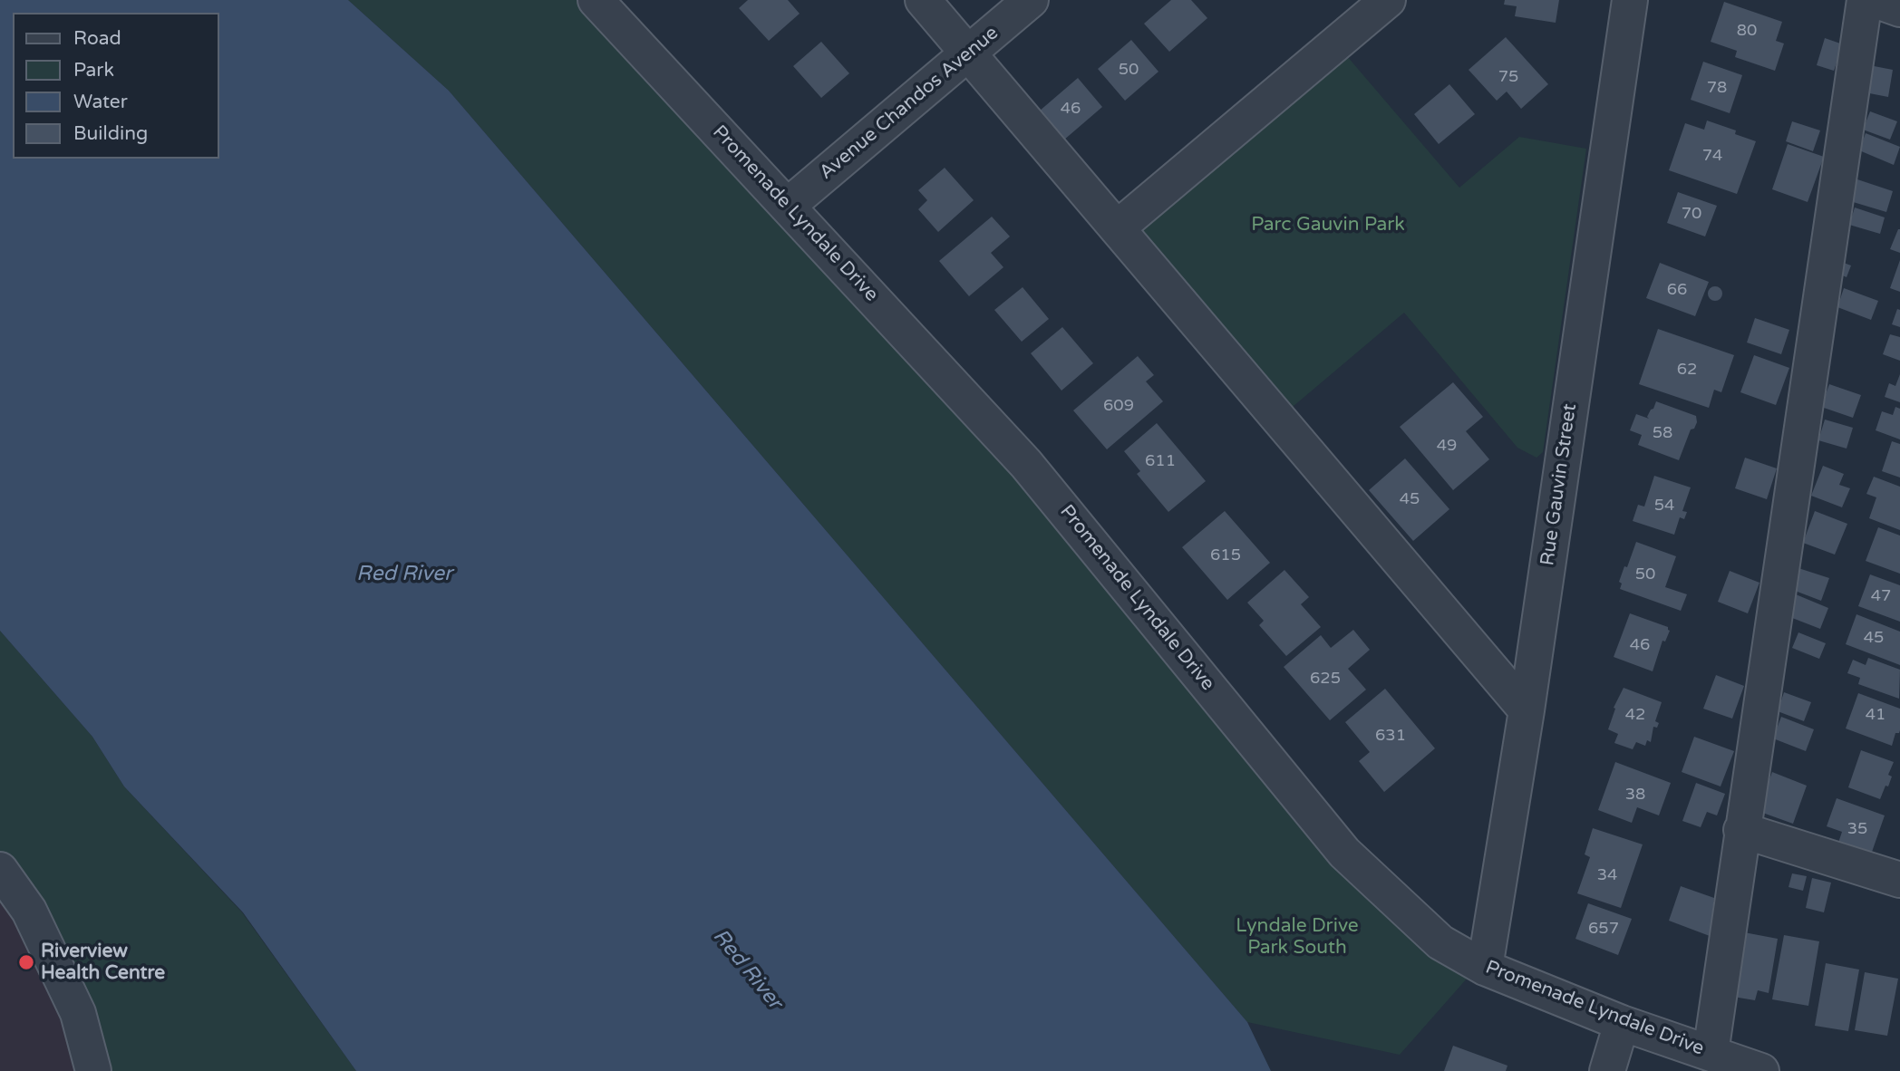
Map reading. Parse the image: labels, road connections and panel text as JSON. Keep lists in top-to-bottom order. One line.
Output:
{"streets":{"street":["Avenue Chandos Avenue","Promenade Lyndale Drive","Rue Gauvin Street"]},"crossings":[["Avenue Chandos Avenue","Promenade Lyndale Drive"],["Promenade Lyndale Drive","Rue Gauvin Street"]],"water":["Red River"],"parks":["Parc Gauvin Park","Lyndale Drive Park South"],"places":["Riverview Health Centre"],"house_numbers":["80","50","75","78","46","74","70","66","62","609","58","49","611","45","54","615","50","47","45","46","625","42","41","631","38","35","34","657"],"legend":["Road","Park","Water","Building"]}
